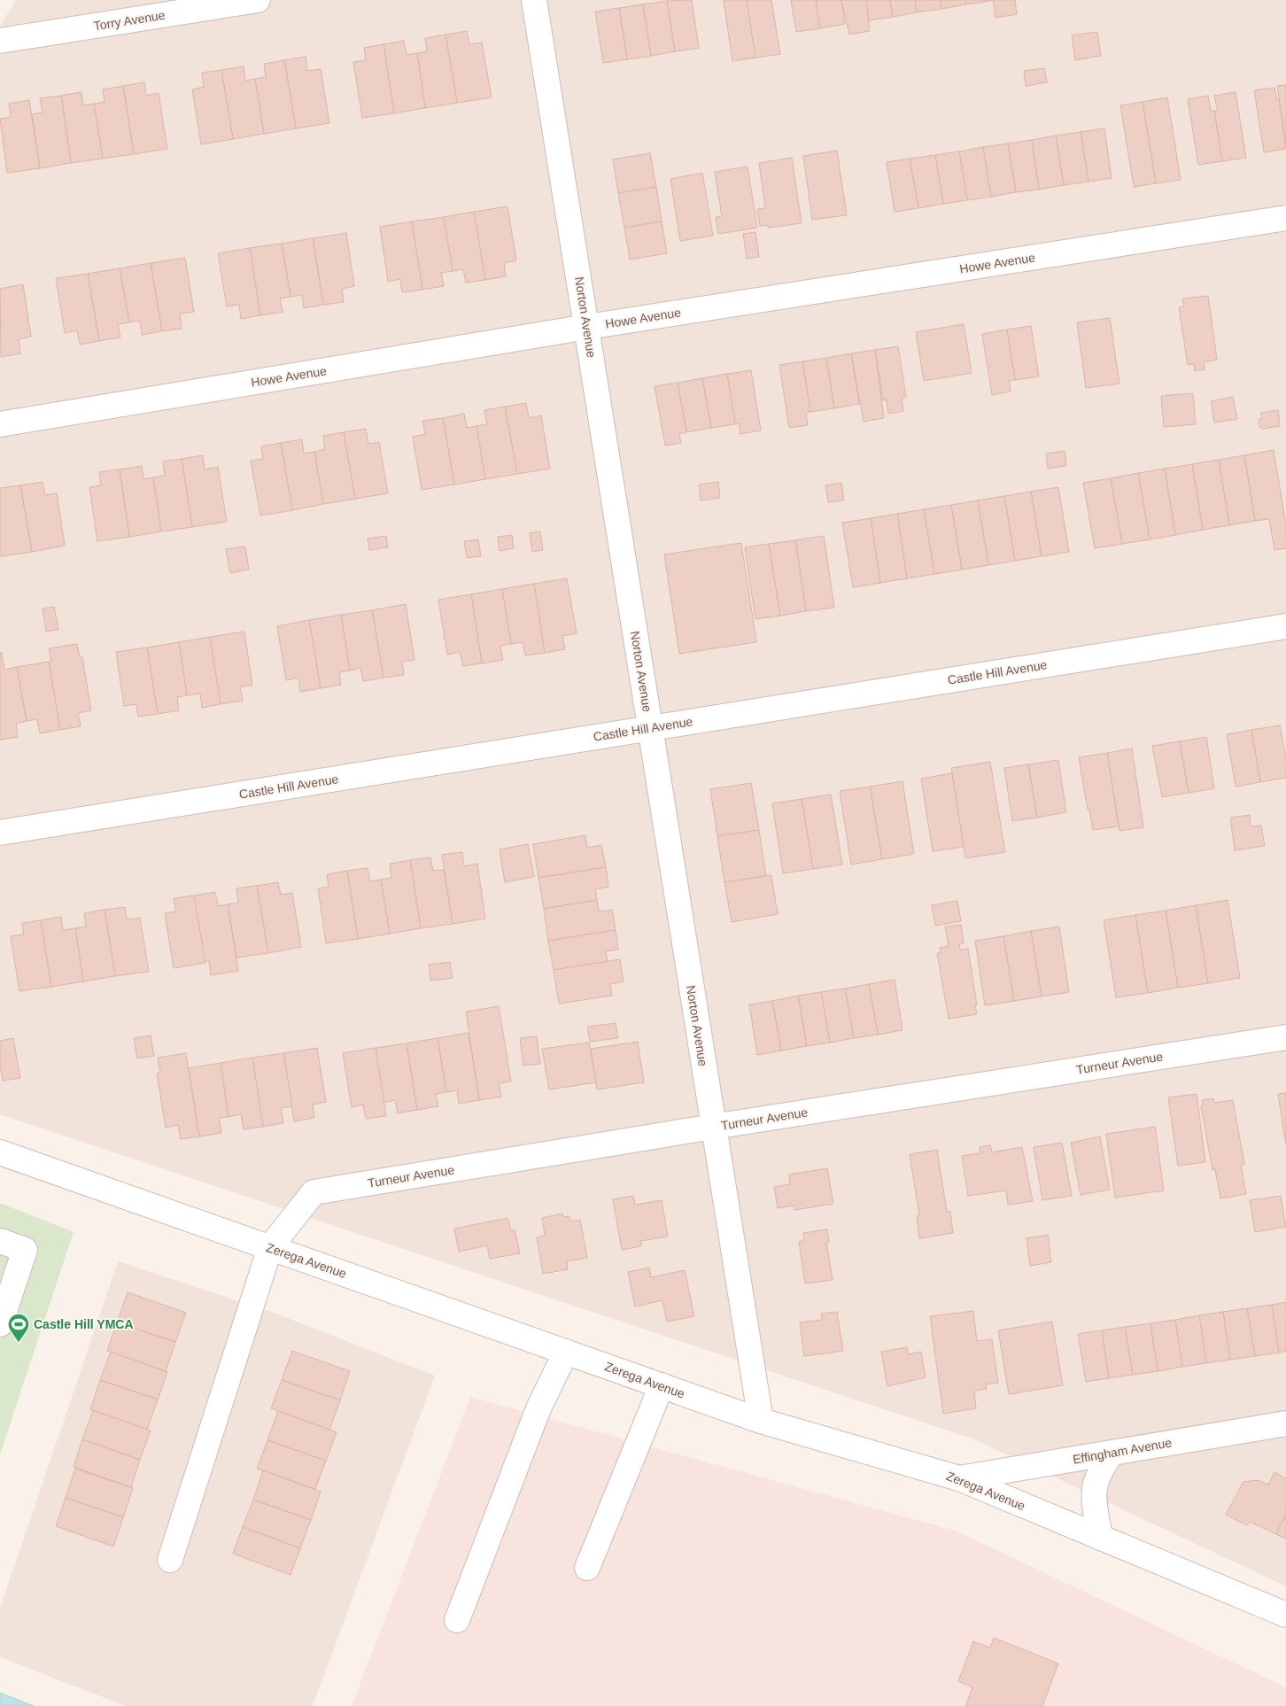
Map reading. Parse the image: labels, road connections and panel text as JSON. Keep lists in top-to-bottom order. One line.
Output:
{"streets":{"street":["Torry Avenue","Howe Avenue","Norton Avenue","Castle Hill Avenue","Turneur Avenue","Zerega Avenue","Effingham Avenue"]},"crossings":[["Howe Avenue","Norton Avenue"],["Norton Avenue","Castle Hill Avenue"],["Norton Avenue","Turneur Avenue"],["Norton Avenue","Zerega Avenue"],["Turneur Avenue","Zerega Avenue"],["Zerega Avenue","Effingham Avenue"]],"places":{"sports":["Castle Hill YMCA"]}}
